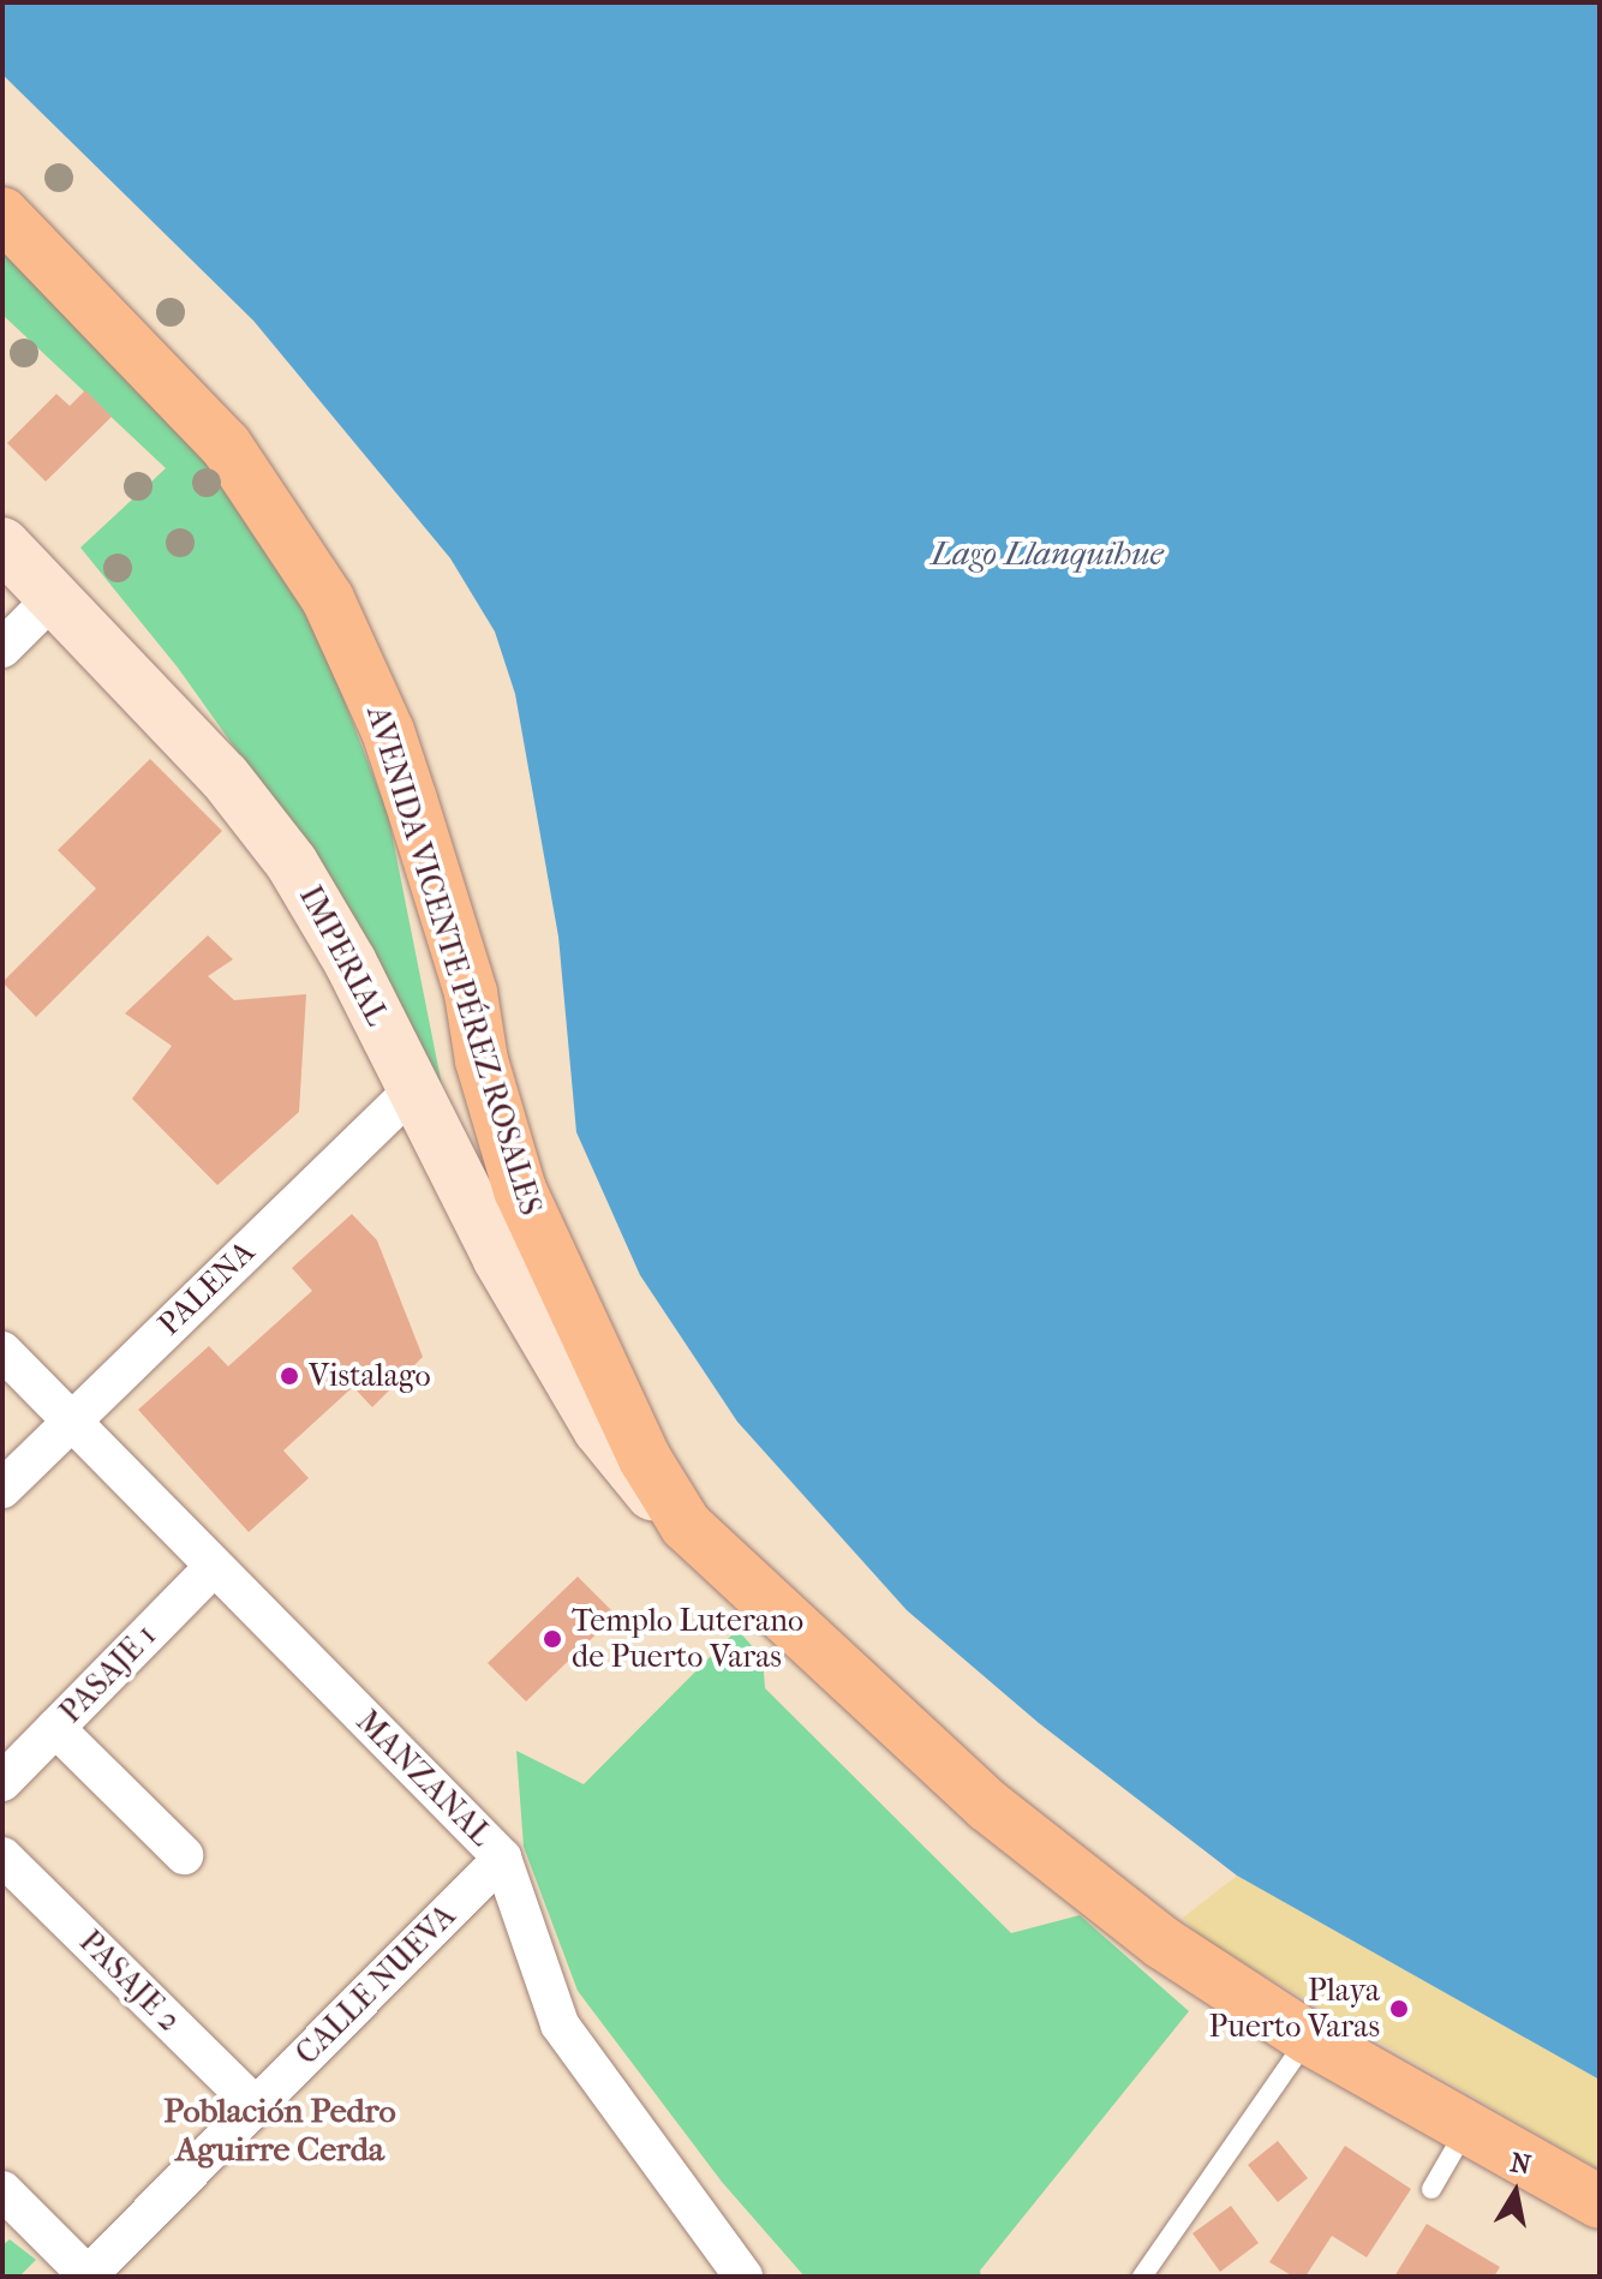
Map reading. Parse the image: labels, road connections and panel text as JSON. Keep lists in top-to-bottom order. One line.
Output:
{"streets":{"main road":["AVENIDA VICENTE PÉREZ ROSALES"],"street":["IMPERIAL","PALENA","PASAJE 1","MANZANAL","PASAJE 2","CALLE NUEVA"]},"crossings":[["IMPERIAL","AVENIDA VICENTE PÉREZ ROSALES"],["IMPERIAL","PALENA"],["PALENA","MANZANAL"],["PASAJE 1","MANZANAL"],["MANZANAL","CALLE NUEVA"],["PASAJE 2","CALLE NUEVA"]],"districts":["Población Pedro Aguirre Cerda"],"water":["Lago Llanquihue"],"places":["Vistalago","Templo Luterano de Puerto Varas","Playa Puerto Varas"],"north":"top"}
